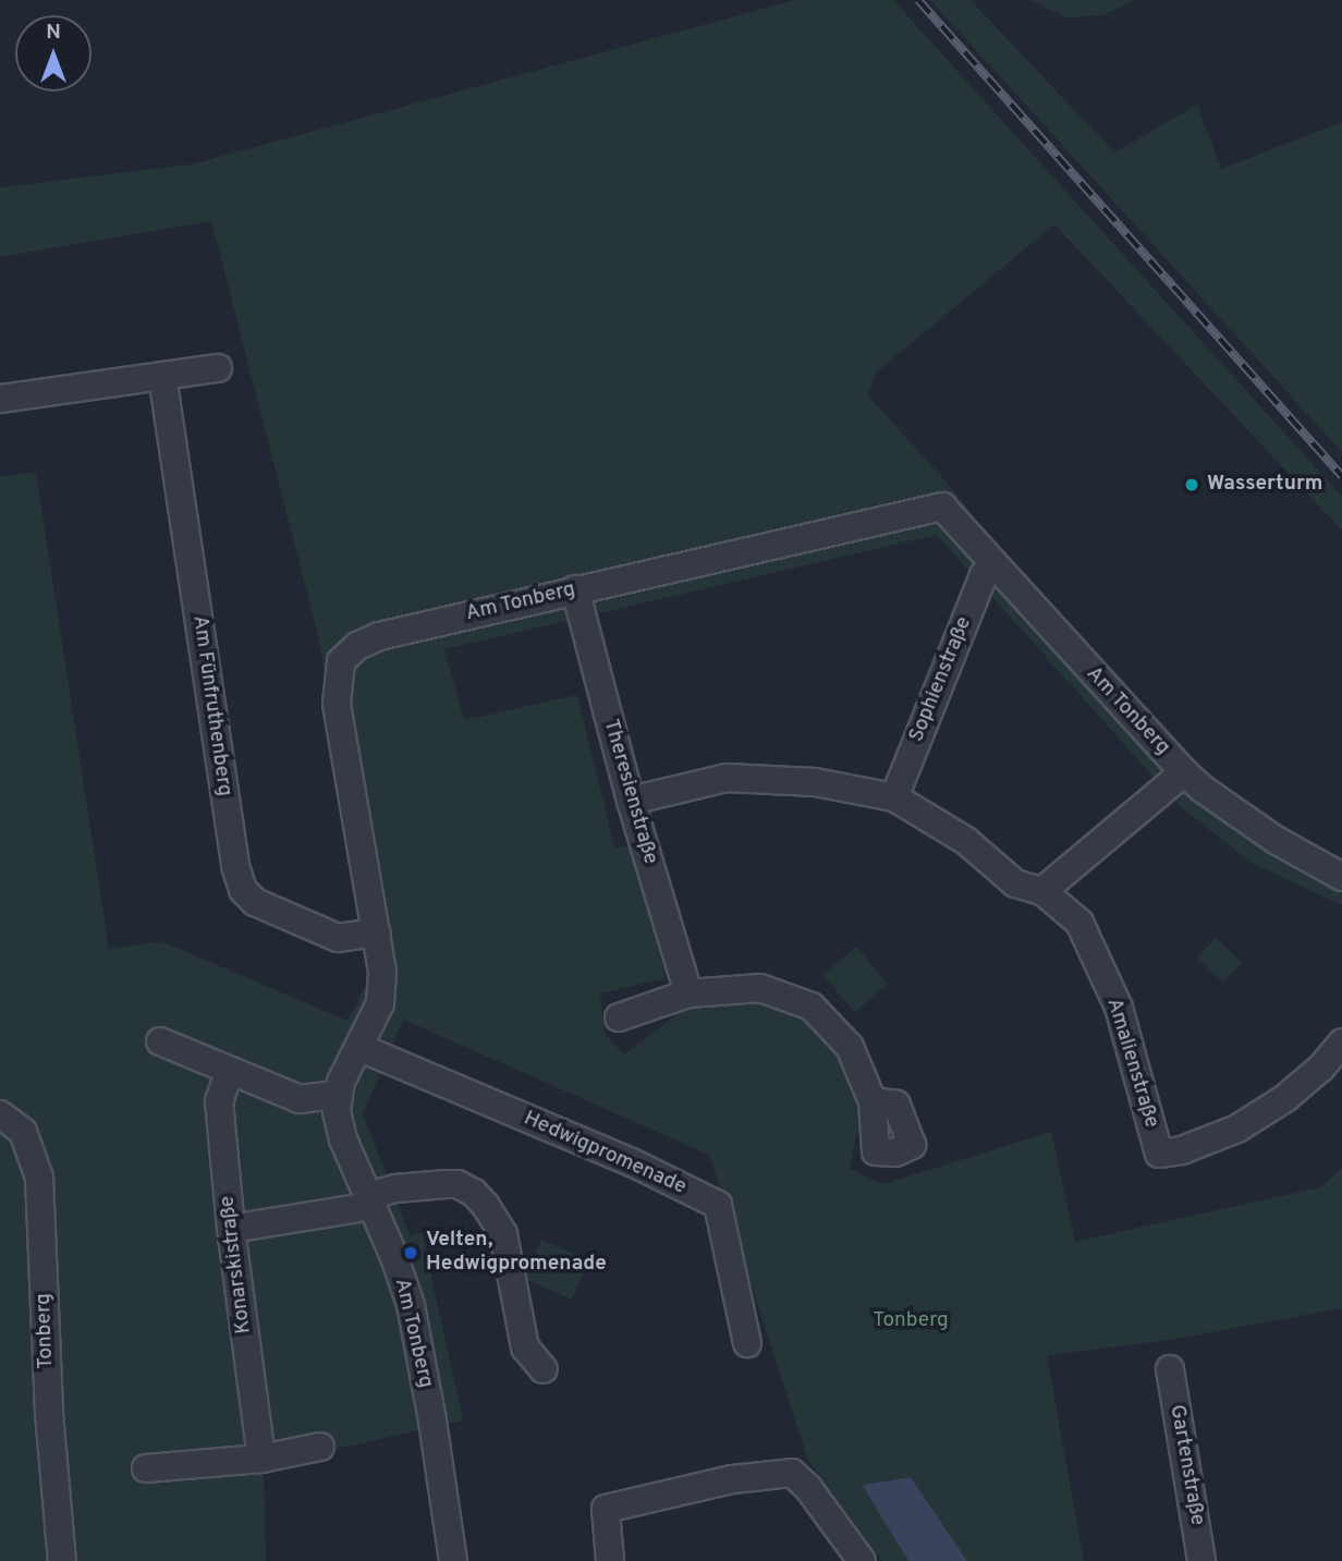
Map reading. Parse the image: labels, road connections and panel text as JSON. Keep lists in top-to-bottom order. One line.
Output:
{"streets":{"street":["Am Tonberg","Sophienstraße","Am Fünfruthenberg","Theresienstraße","Amalienstraße","Hedwigpromenade","Konarskistraße","Tonberg","Gartenstraße"]},"crossings":[["Am Tonberg","Sophienstraße"],["Am Tonberg","Am Fünfruthenberg"],["Am Tonberg","Theresienstraße"],["Am Tonberg","Hedwigpromenade"],["Sophienstraße","Amalienstraße"],["Theresienstraße","Amalienstraße"]],"parks":["Tonberg"],"places":["Wasserturm","Velten, Hedwigpromenade"],"north":"top"}
